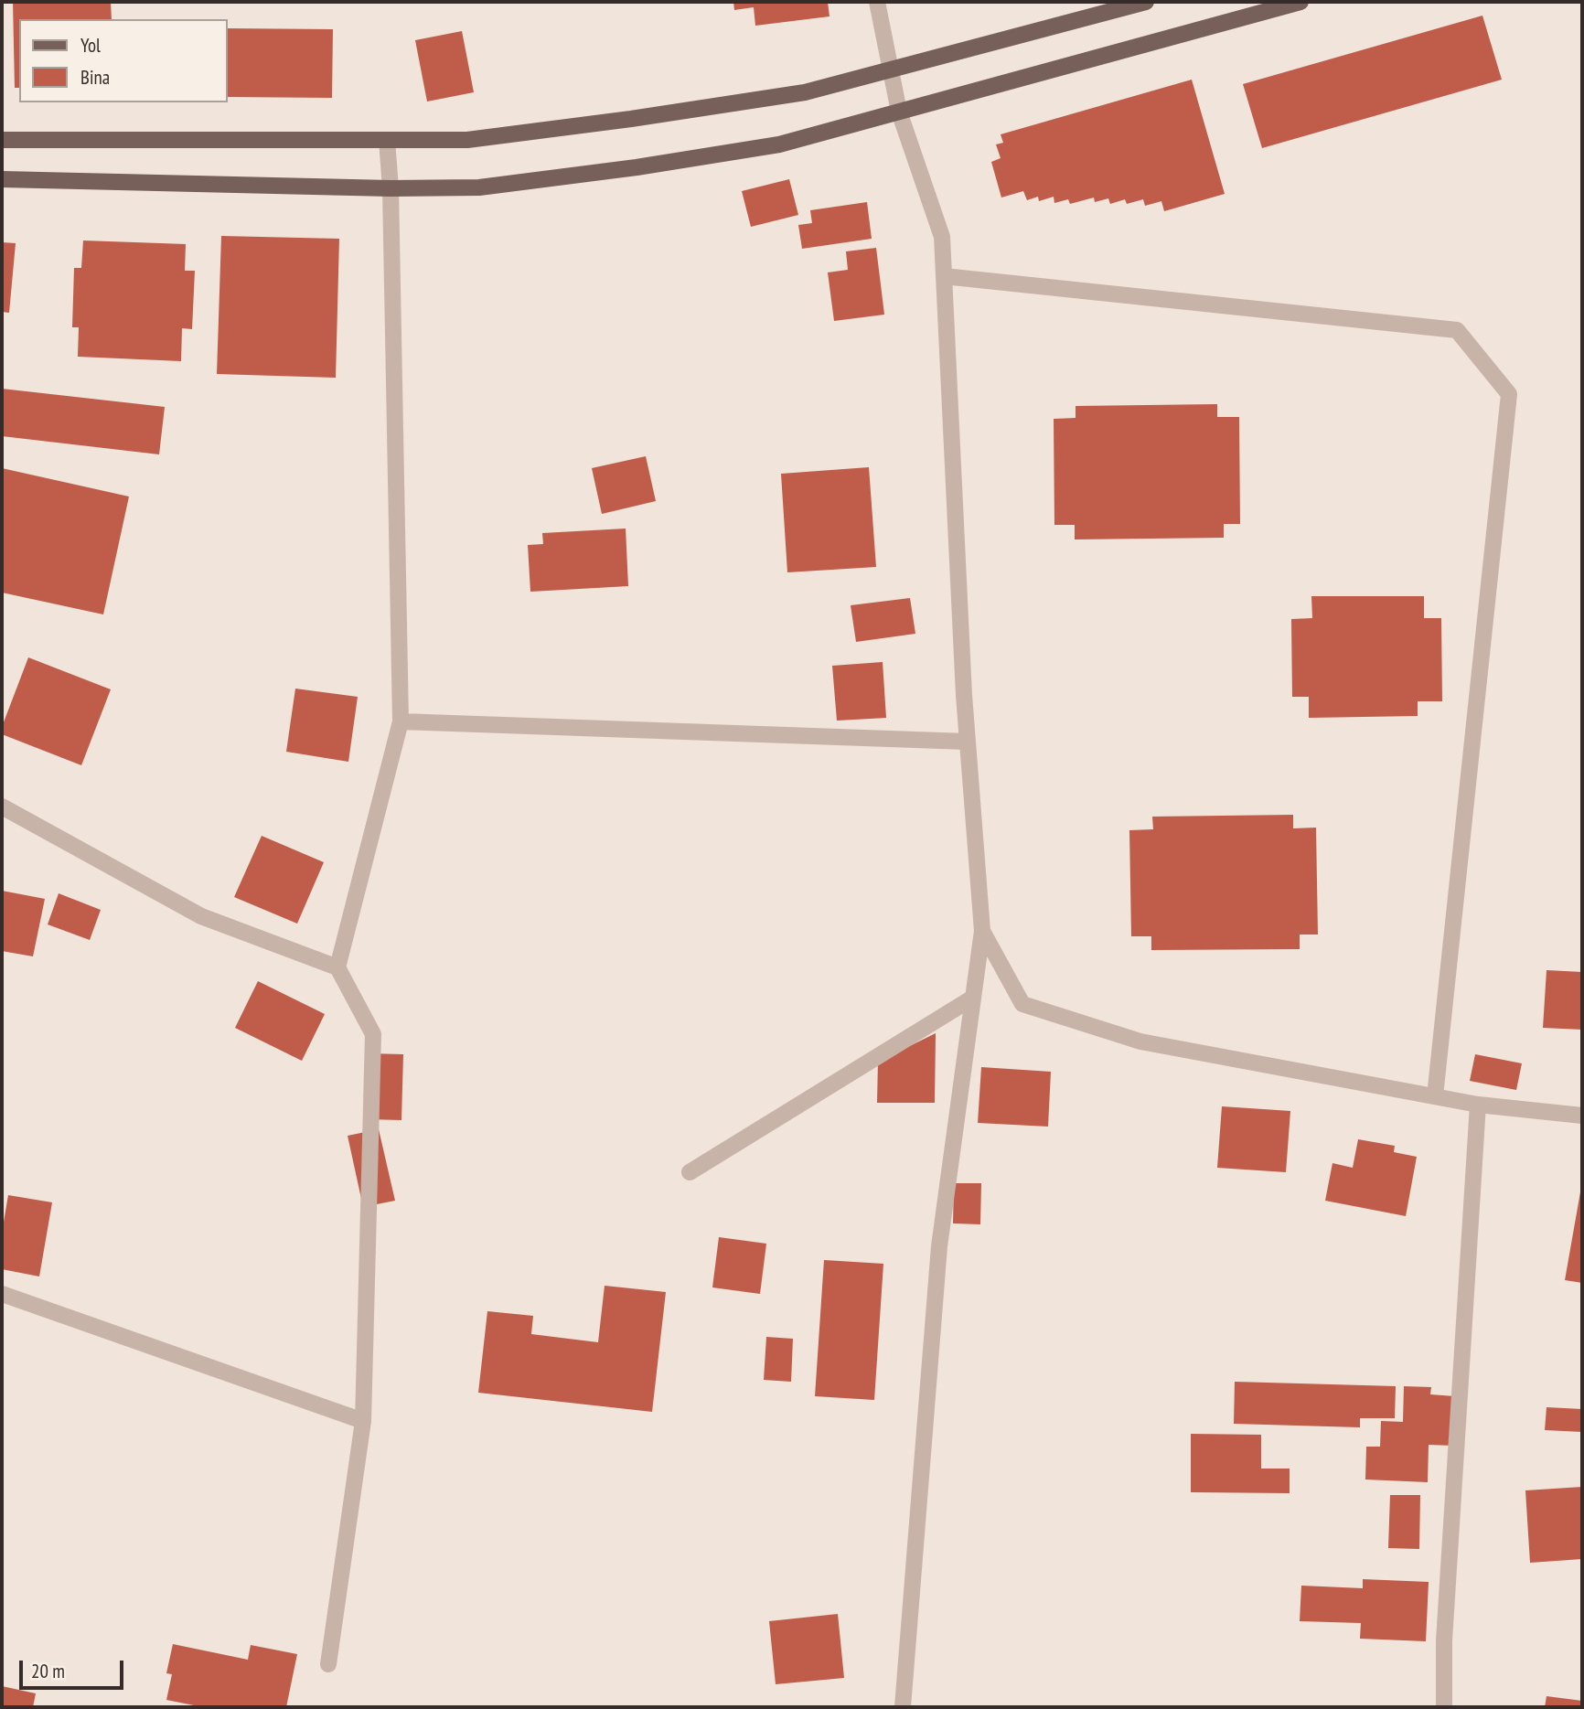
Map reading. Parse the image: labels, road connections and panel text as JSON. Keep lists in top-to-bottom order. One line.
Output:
{"legend":["Yol","Bina"],"scale_bar":"20 m"}
